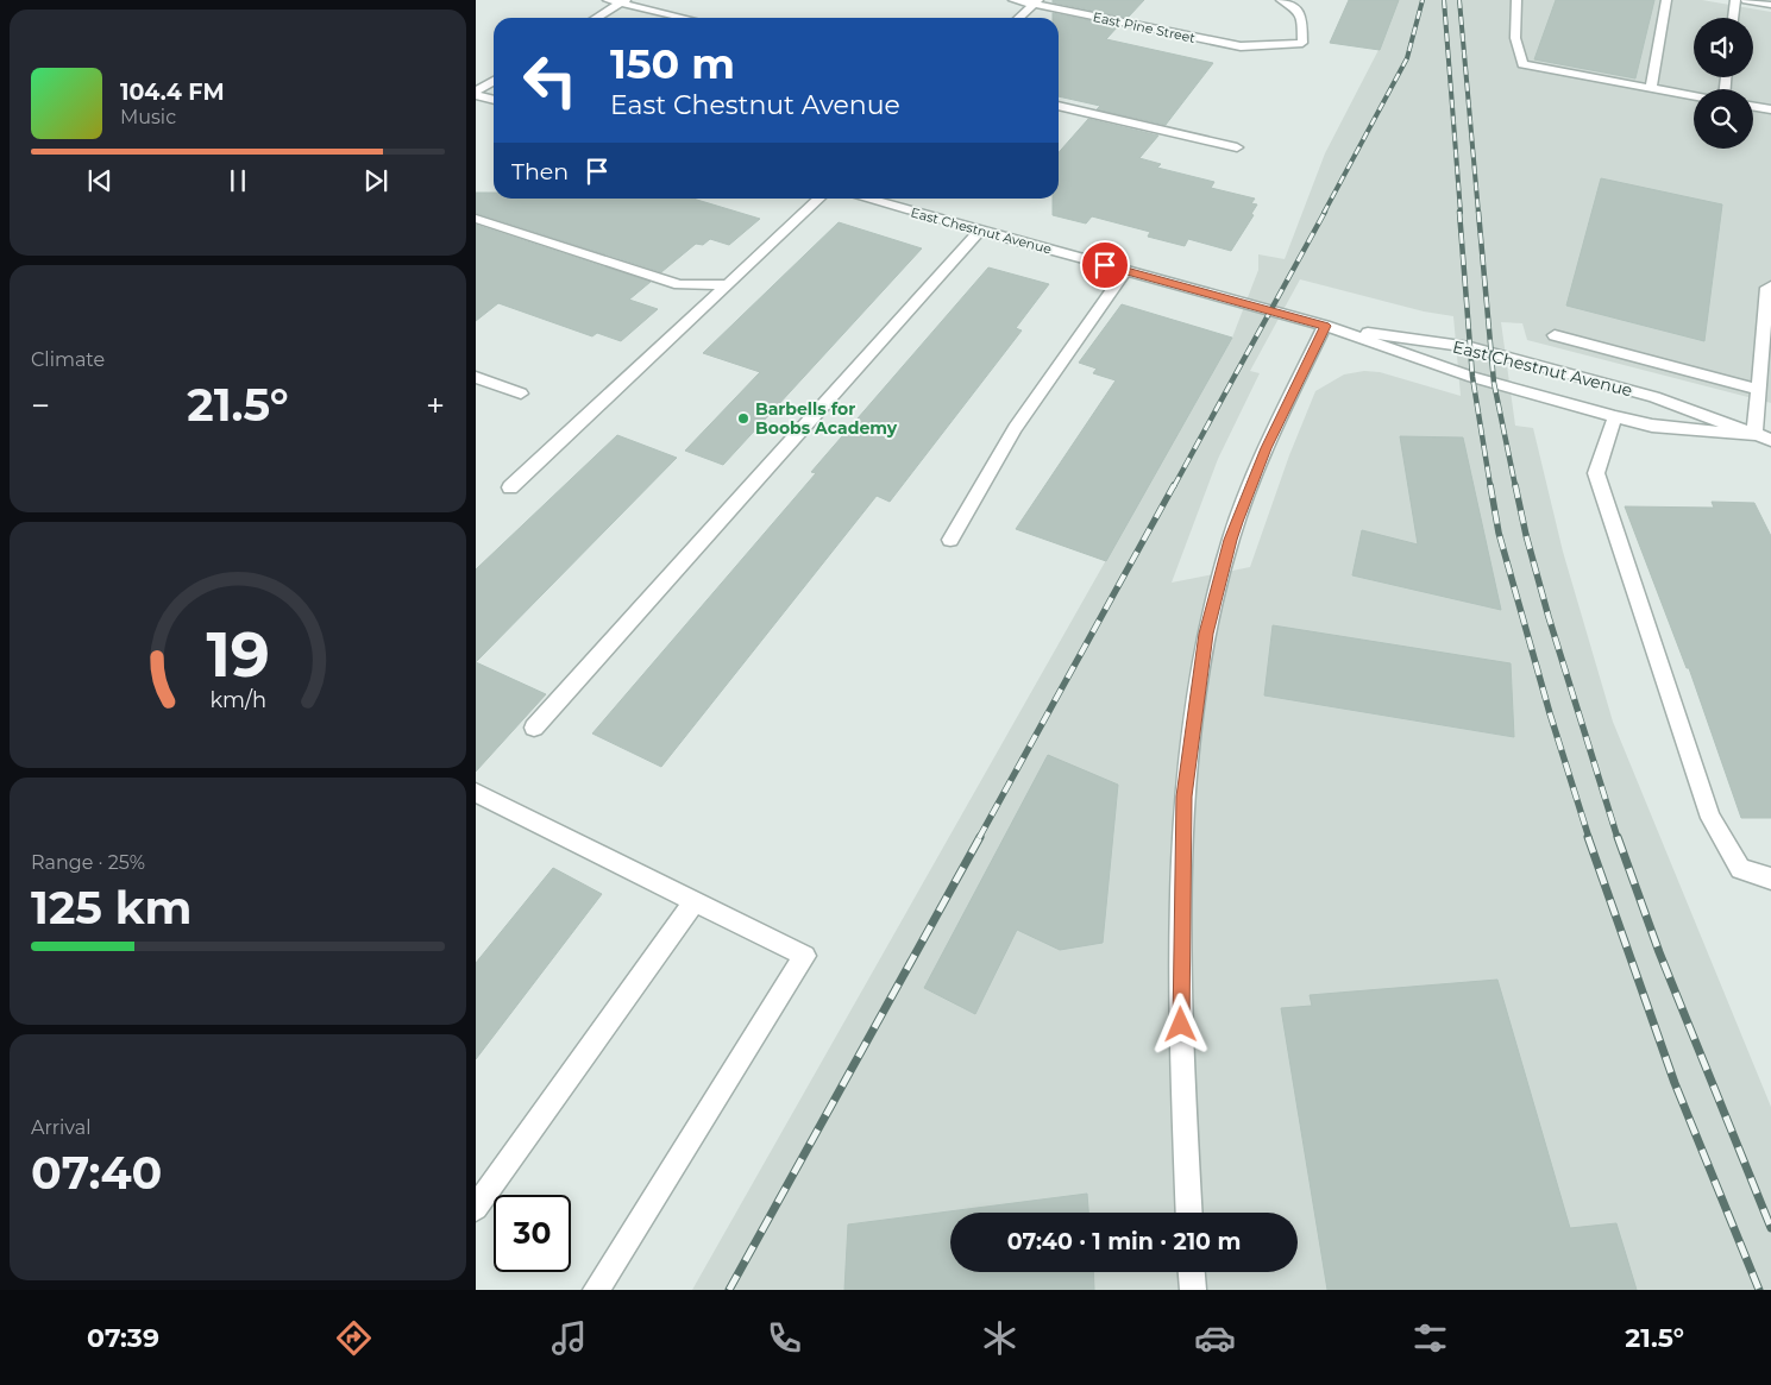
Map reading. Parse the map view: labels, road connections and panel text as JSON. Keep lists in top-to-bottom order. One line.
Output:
{"streets":{"street":["East Pine Street","East Chestnut Avenue"]},"places":["Barbells for Boobs Academy"],"page":{"turn":["150 m","East Chestnut Avenue"],"song":["104.4 FM","Music"],"then":"Then","tile":["Climate",["Range · 25%","125 km"],["Arrival","07:40"]],"heat":["−","21.5°","+"],"limit":"30","trip":"07:40 · 1 min · 210 m","tabs":["07:39","21.5°"],"gauge":["19","km/h"]}}
